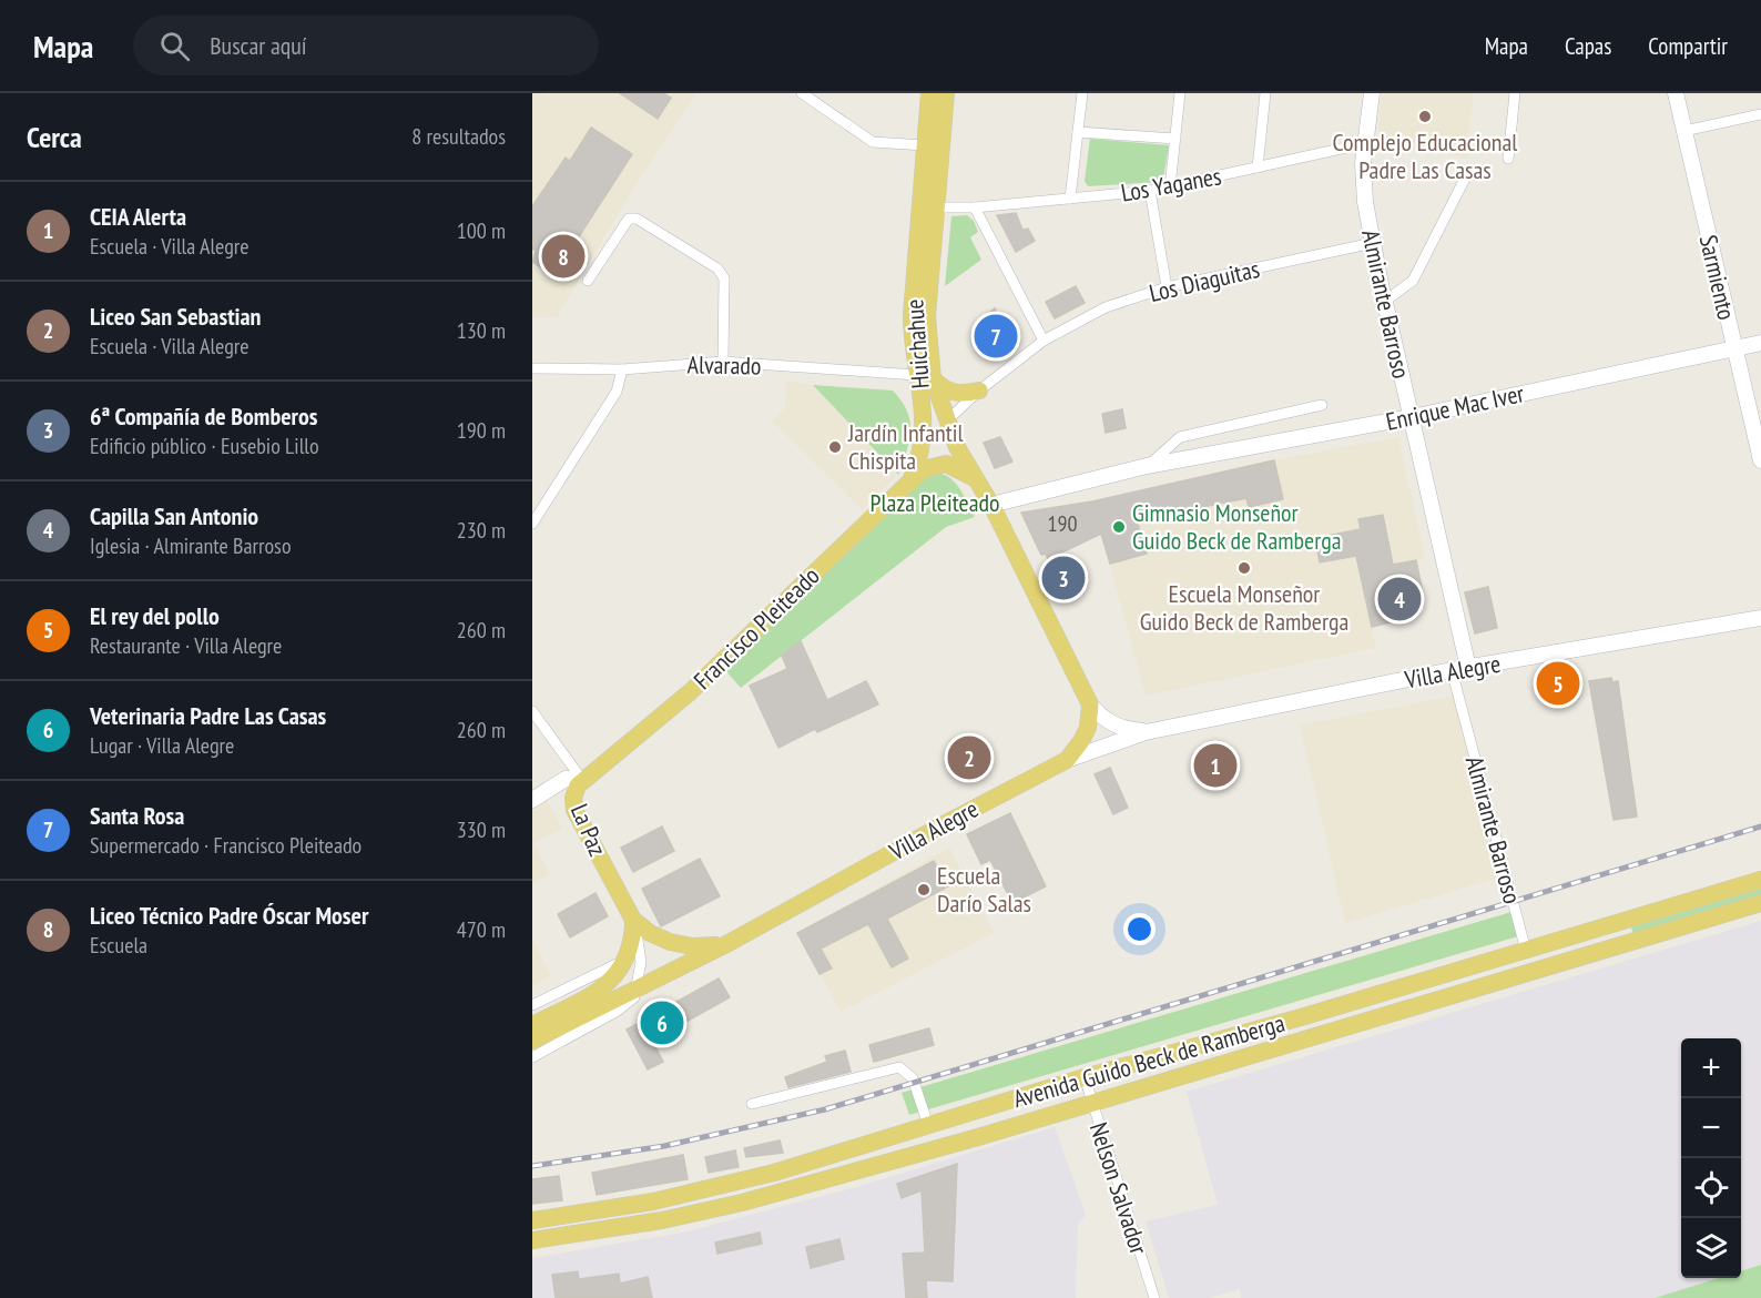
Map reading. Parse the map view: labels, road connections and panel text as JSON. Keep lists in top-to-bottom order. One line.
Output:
{"streets":{"main road":["Sarmiento","Almirante Barroso","Huichahue","Enrique Mac Iver","Francisco Pleiteado","Villa Alegre","La Paz","Avenida Guido Beck de Ramberga"],"street":["Los Yaganes","Los Diaguitas","Alvarado","Nelson Salvador"]},"crossings":[["Los Yaganes","Almirante Barroso"],["Sarmiento","Enrique Mac Iver"],["Los Diaguitas","Almirante Barroso"],["Almirante Barroso","Enrique Mac Iver"],["Almirante Barroso","Villa Alegre"],["Almirante Barroso","Avenida Guido Beck de Ramberga"],["Huichahue","Alvarado"],["Huichahue","Enrique Mac Iver"],["Huichahue","Francisco Pleiteado"],["Huichahue","Villa Alegre"],["Francisco Pleiteado","La Paz"],["Villa Alegre","La Paz"],["Avenida Guido Beck de Ramberga","Nelson Salvador"]],"parks":["Plaza Pleiteado"],"places":["Complejo Educacional Padre Las Casas","Jardín Infantil Chispita","Gimnasio Monseñor Guido Beck de Ramberga","Escuela Monseñor Guido Beck de Ramberga","Escuela Darío Salas"],"house_numbers":["190"],"page":{"header":"Mapa","search":"Buscar aquí","nav":["Mapa","Capas","Compartir"],"heading":["Cerca","8 resultados"],"list":[{"mark":"1","name":"CEIA Alerta","note":"Escuela · Villa Alegre","value":"100 m"},{"mark":"2","name":"Liceo San Sebastian","note":"Escuela · Villa Alegre","value":"130 m"},{"mark":"3","name":"6ª Compañía de Bomberos","note":"Edificio público · Eusebio Lillo","value":"190 m"},{"mark":"4","name":"Capilla San Antonio","note":"Iglesia · Almirante Barroso","value":"230 m"},{"mark":"5","name":"El rey del pollo","note":"Restaurante · Villa Alegre","value":"260 m"},{"mark":"6","name":"Veterinaria Padre Las Casas","note":"Lugar · Villa Alegre","value":"260 m"},{"mark":"7","name":"Santa Rosa","note":"Supermercado · Francisco Pleiteado","value":"330 m"},{"mark":"8","name":"Liceo Técnico Padre Óscar Moser","note":"Escuela","value":"470 m"}],"pins":["8","7","3","4","5","2","1","6"],"map_buttons":["+","−"]}}
